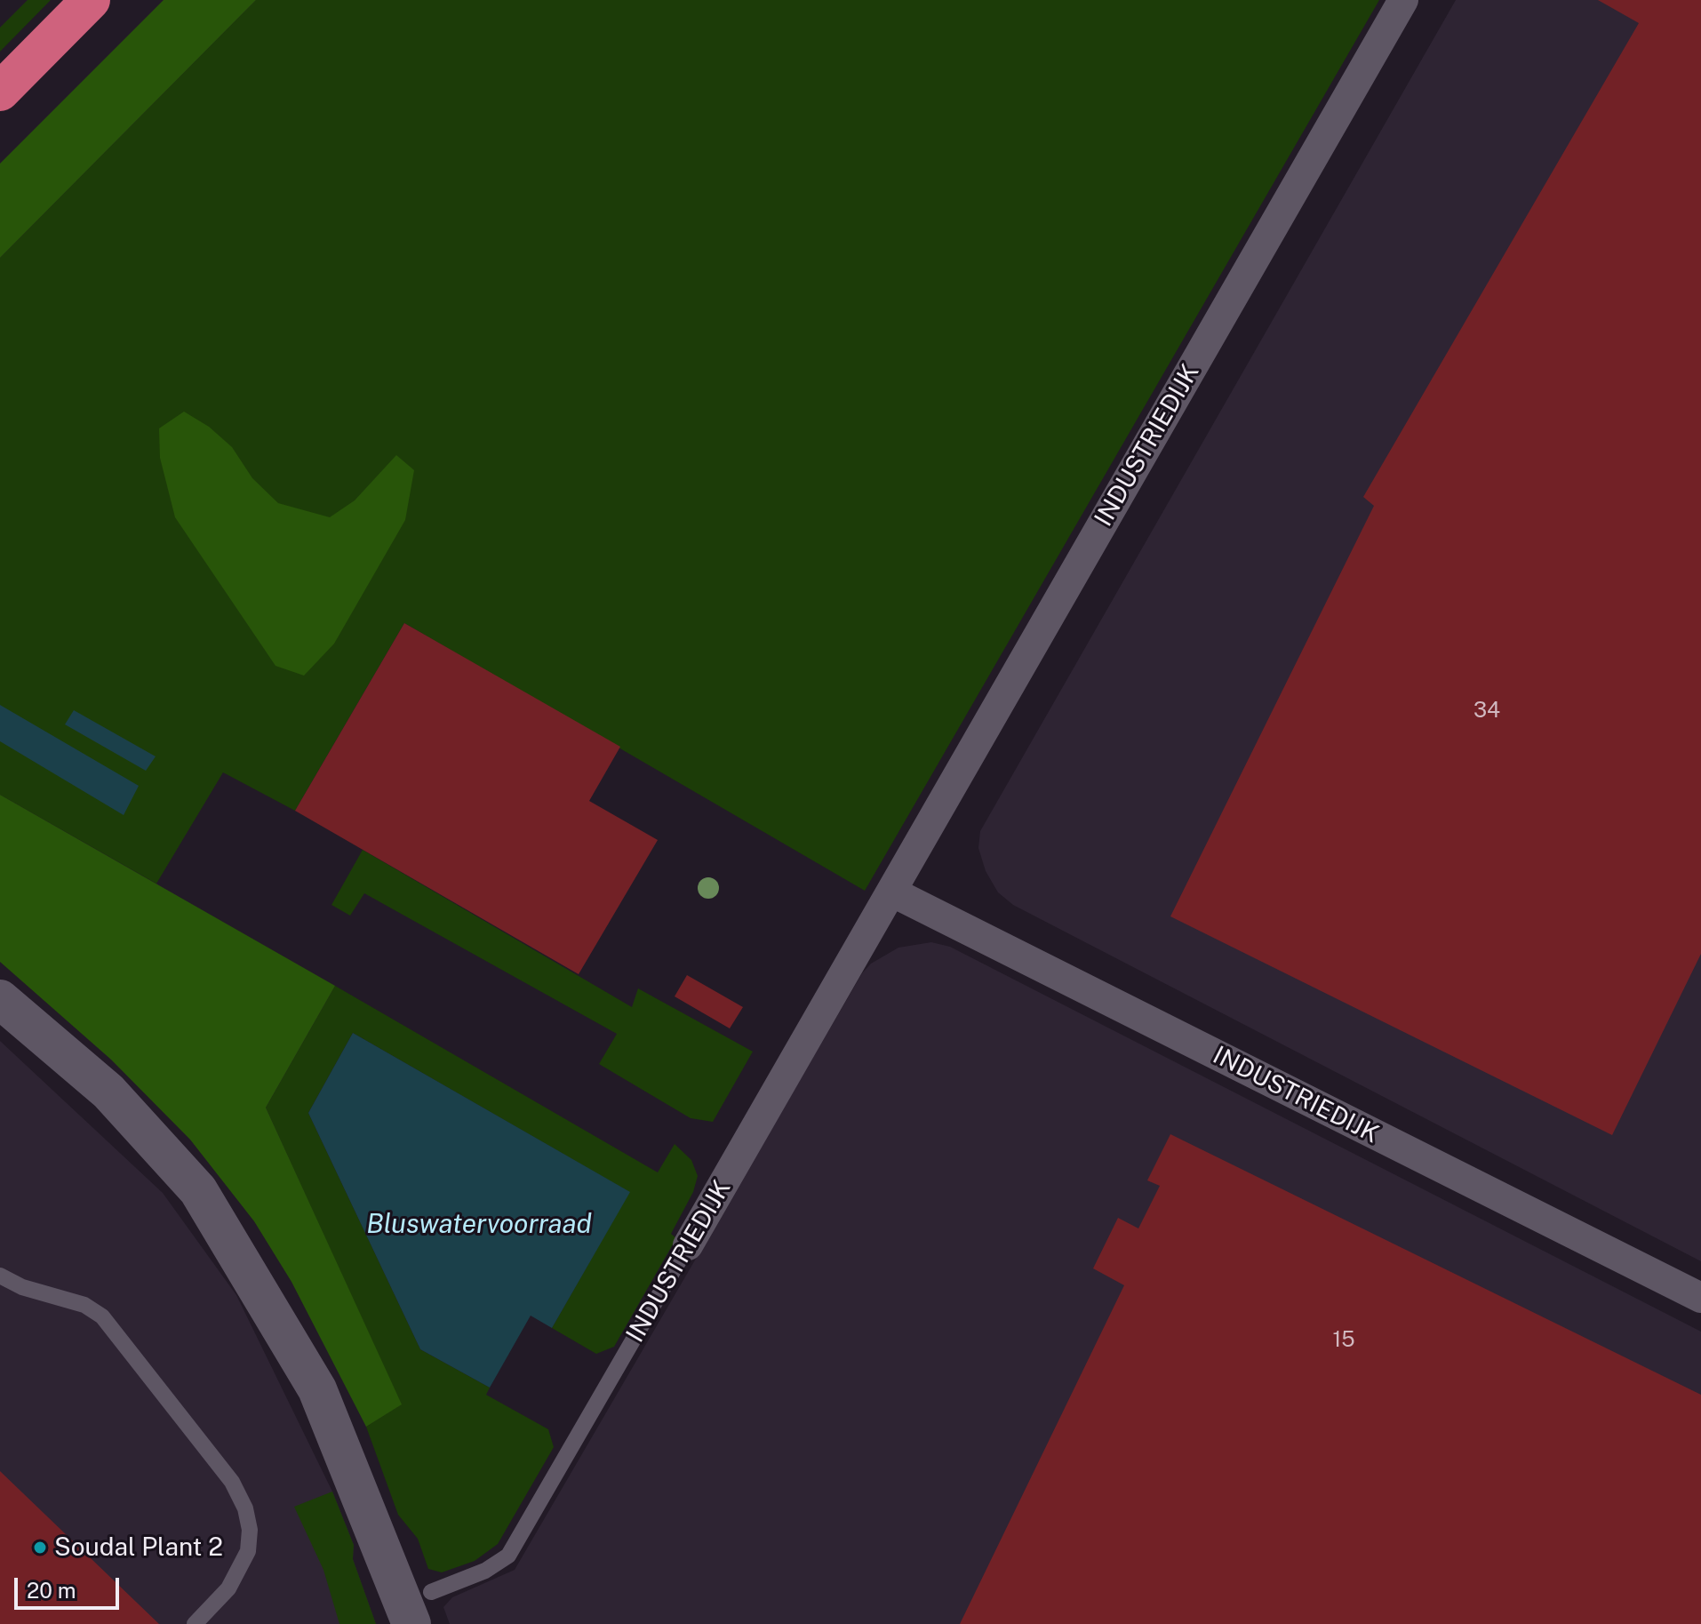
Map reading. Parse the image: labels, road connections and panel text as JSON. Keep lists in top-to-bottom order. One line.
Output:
{"streets":{"street":["INDUSTRIEDIJK"]},"water":["Bluswatervoorraad"],"places":["Soudal Plant 2"],"house_numbers":["34","15"],"scale_bar":"20 m"}
